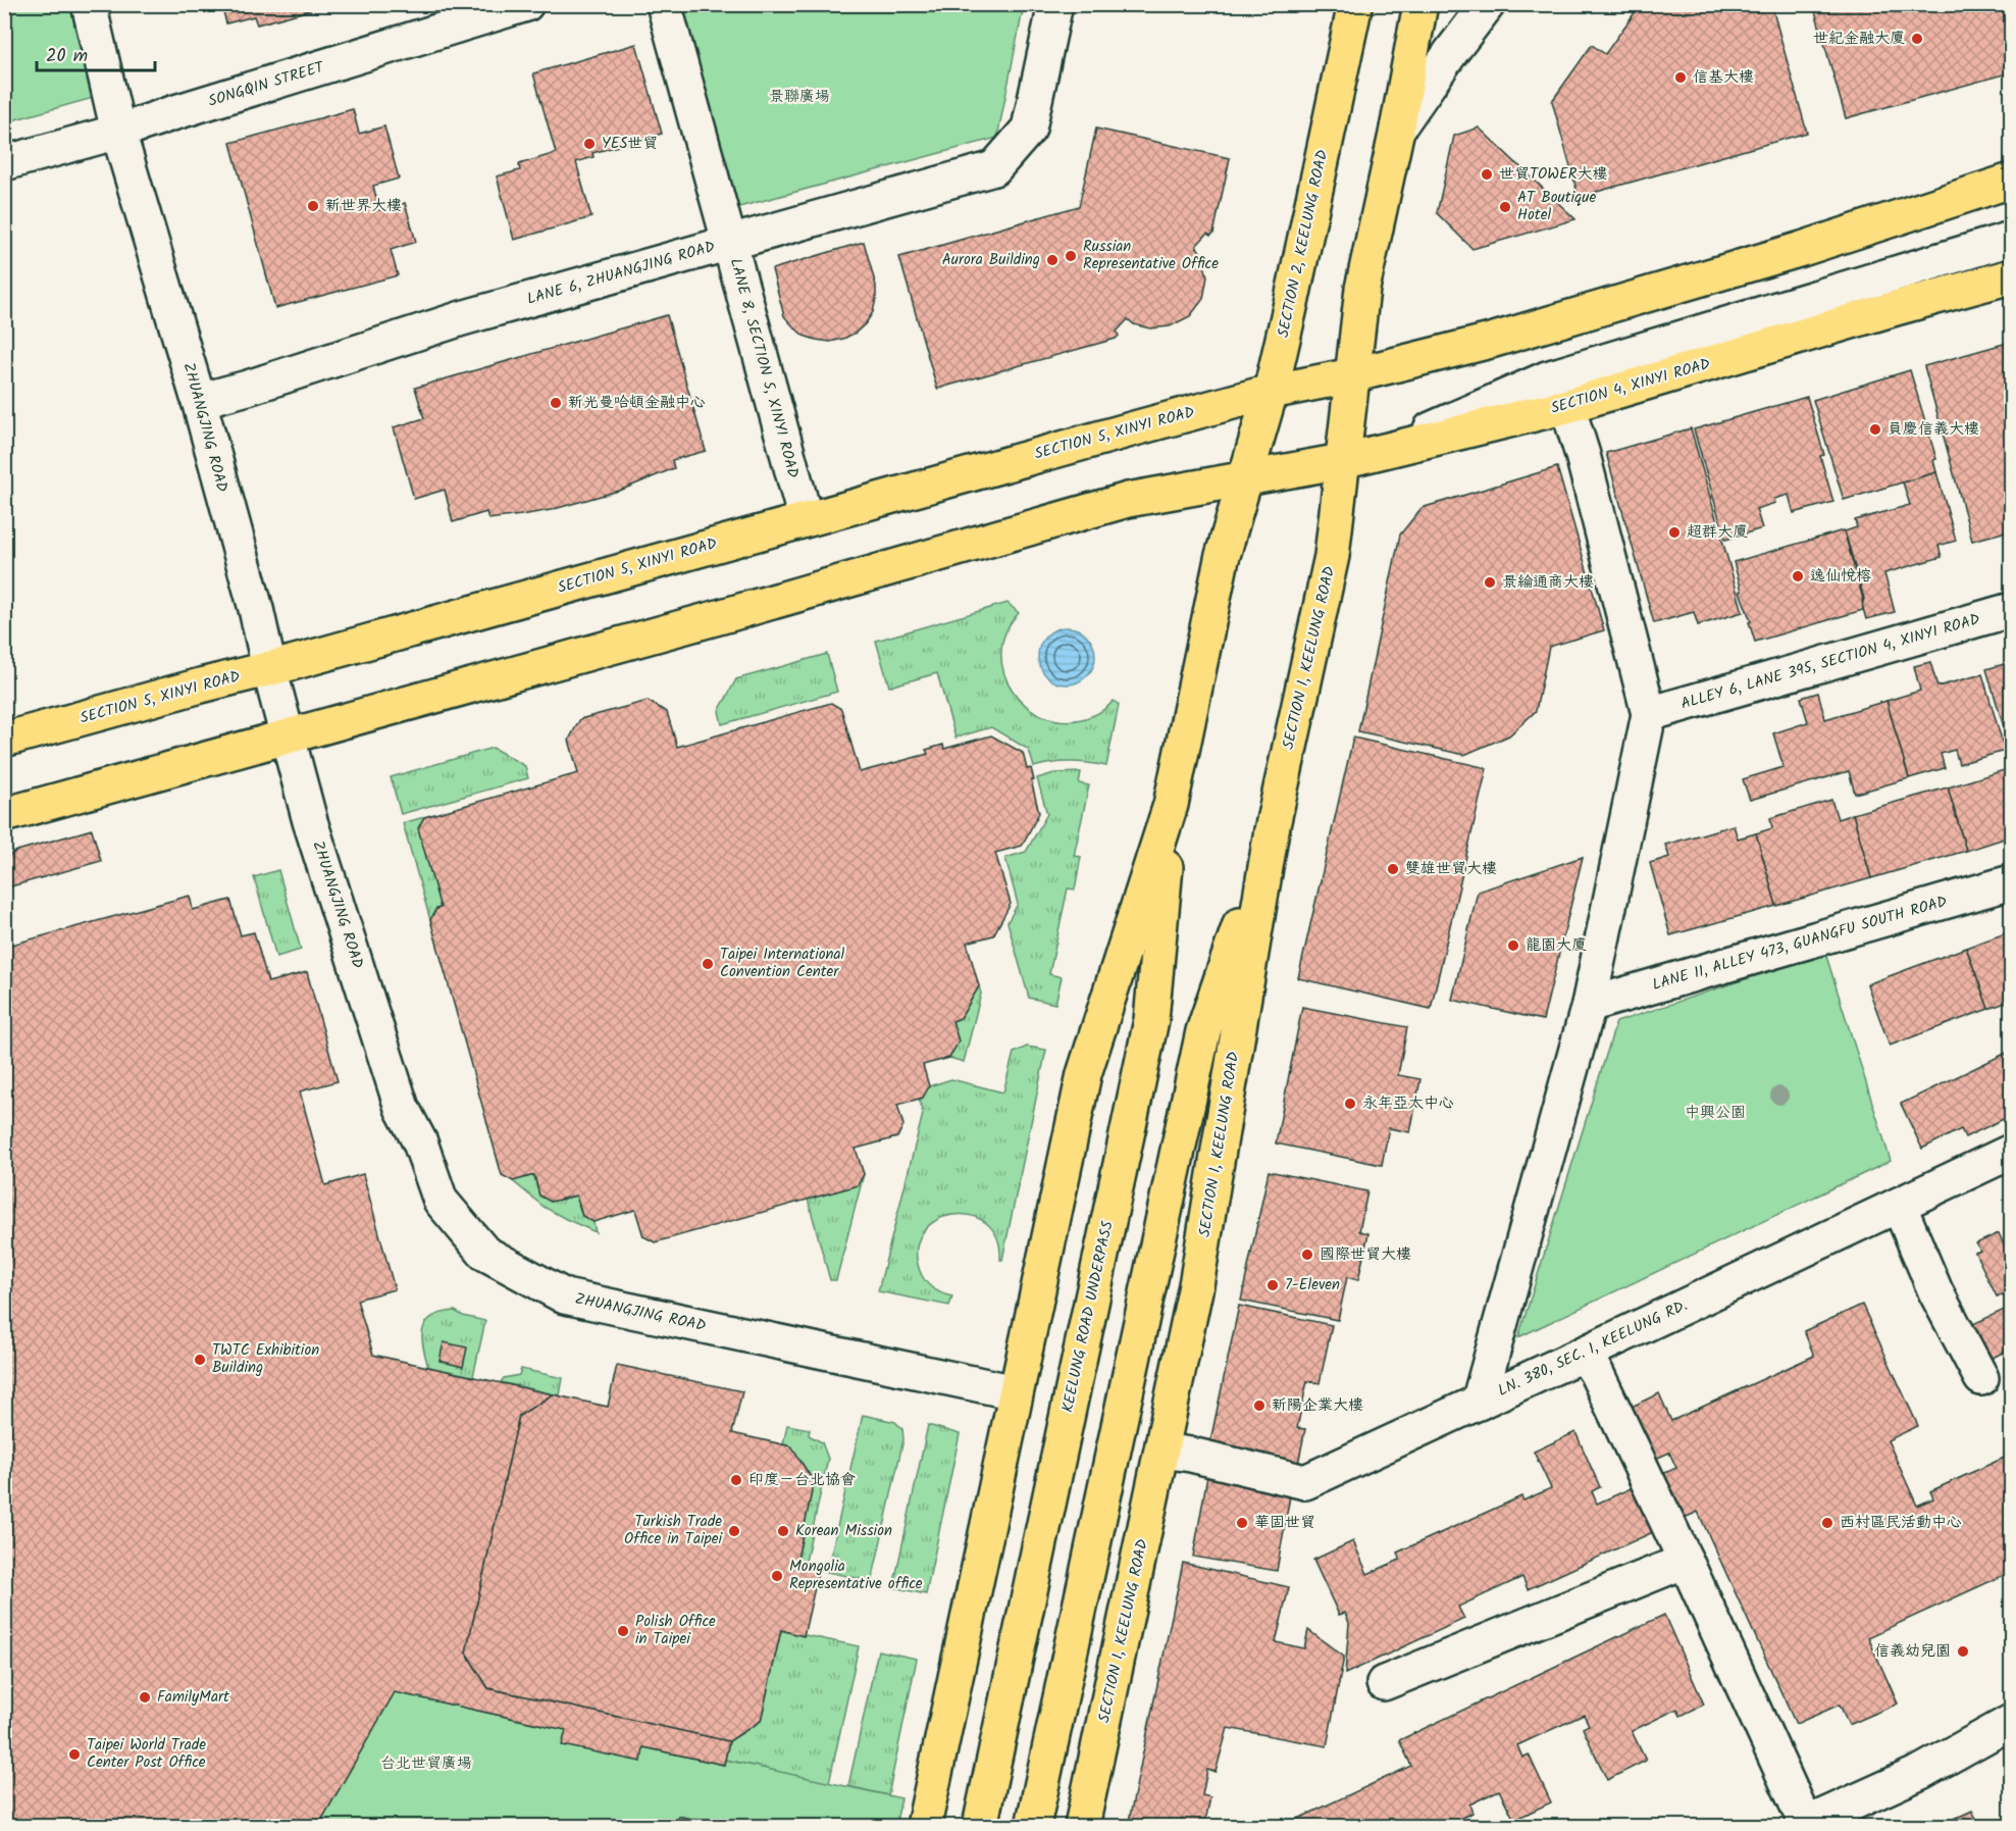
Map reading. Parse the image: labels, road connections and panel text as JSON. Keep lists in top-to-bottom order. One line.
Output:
{"streets":{"main road":["SECTION 2, KEELUNG ROAD","SECTION 4, XINYI ROAD","SECTION 5, XINYI ROAD","SECTION 1, KEELUNG ROAD","KEELUNG ROAD UNDERPASS"],"street":["SONGQIN STREET","LANE 6, ZHUANGJING ROAD","LANE 8, SECTION 5, XINYI ROAD","ZHUANGJING ROAD","ALLEY 6, LANE 395, SECTION 4, XINYI ROAD","LANE 11, ALLEY 473, GUANGFU SOUTH ROAD","LN. 380, SEC. 1, KEELUNG RD."]},"crossings":[["SONGQIN STREET","ZHUANGJING ROAD"],["SECTION 2, KEELUNG ROAD","SECTION 4, XINYI ROAD"],["SECTION 2, KEELUNG ROAD","SECTION 5, XINYI ROAD"],["LANE 6, ZHUANGJING ROAD","LANE 8, SECTION 5, XINYI ROAD"],["LANE 6, ZHUANGJING ROAD","ZHUANGJING ROAD"],["LANE 8, SECTION 5, XINYI ROAD","SECTION 5, XINYI ROAD"],["SECTION 4, XINYI ROAD","SECTION 1, KEELUNG ROAD"],["ZHUANGJING ROAD","SECTION 5, XINYI ROAD"],["SECTION 1, KEELUNG ROAD","LN. 380, SEC. 1, KEELUNG RD."]],"parks":["景聯廣場","中興公園","台北世貿廣場"],"places":["世紀金融大廈","信基大樓","YES世貿","世貿TOWER大樓","新世界大樓","AT Boutique Hotel","Russian Representative Office","Aurora Building","新光曼哈頓金融中心","員慶信義大樓","超群大廈","逸仙悅榕","景綸通商大樓","雙雄世貿大樓","龍園大廈","Taipei International Convention Center","永年亞太中心","國際世貿大樓","7-Eleven","TWTC Exhibition Building","新陽企業大樓","印度－台北協會","華固世貿","西村區民活動中心","Turkish Trade Office in Taipei","Korean Mission","Mongolia Representative office","Polish Office in Taipei","信義幼兒園","FamilyMart","Taipei World Trade Center Post Office"],"scale_bar":"20 m"}
